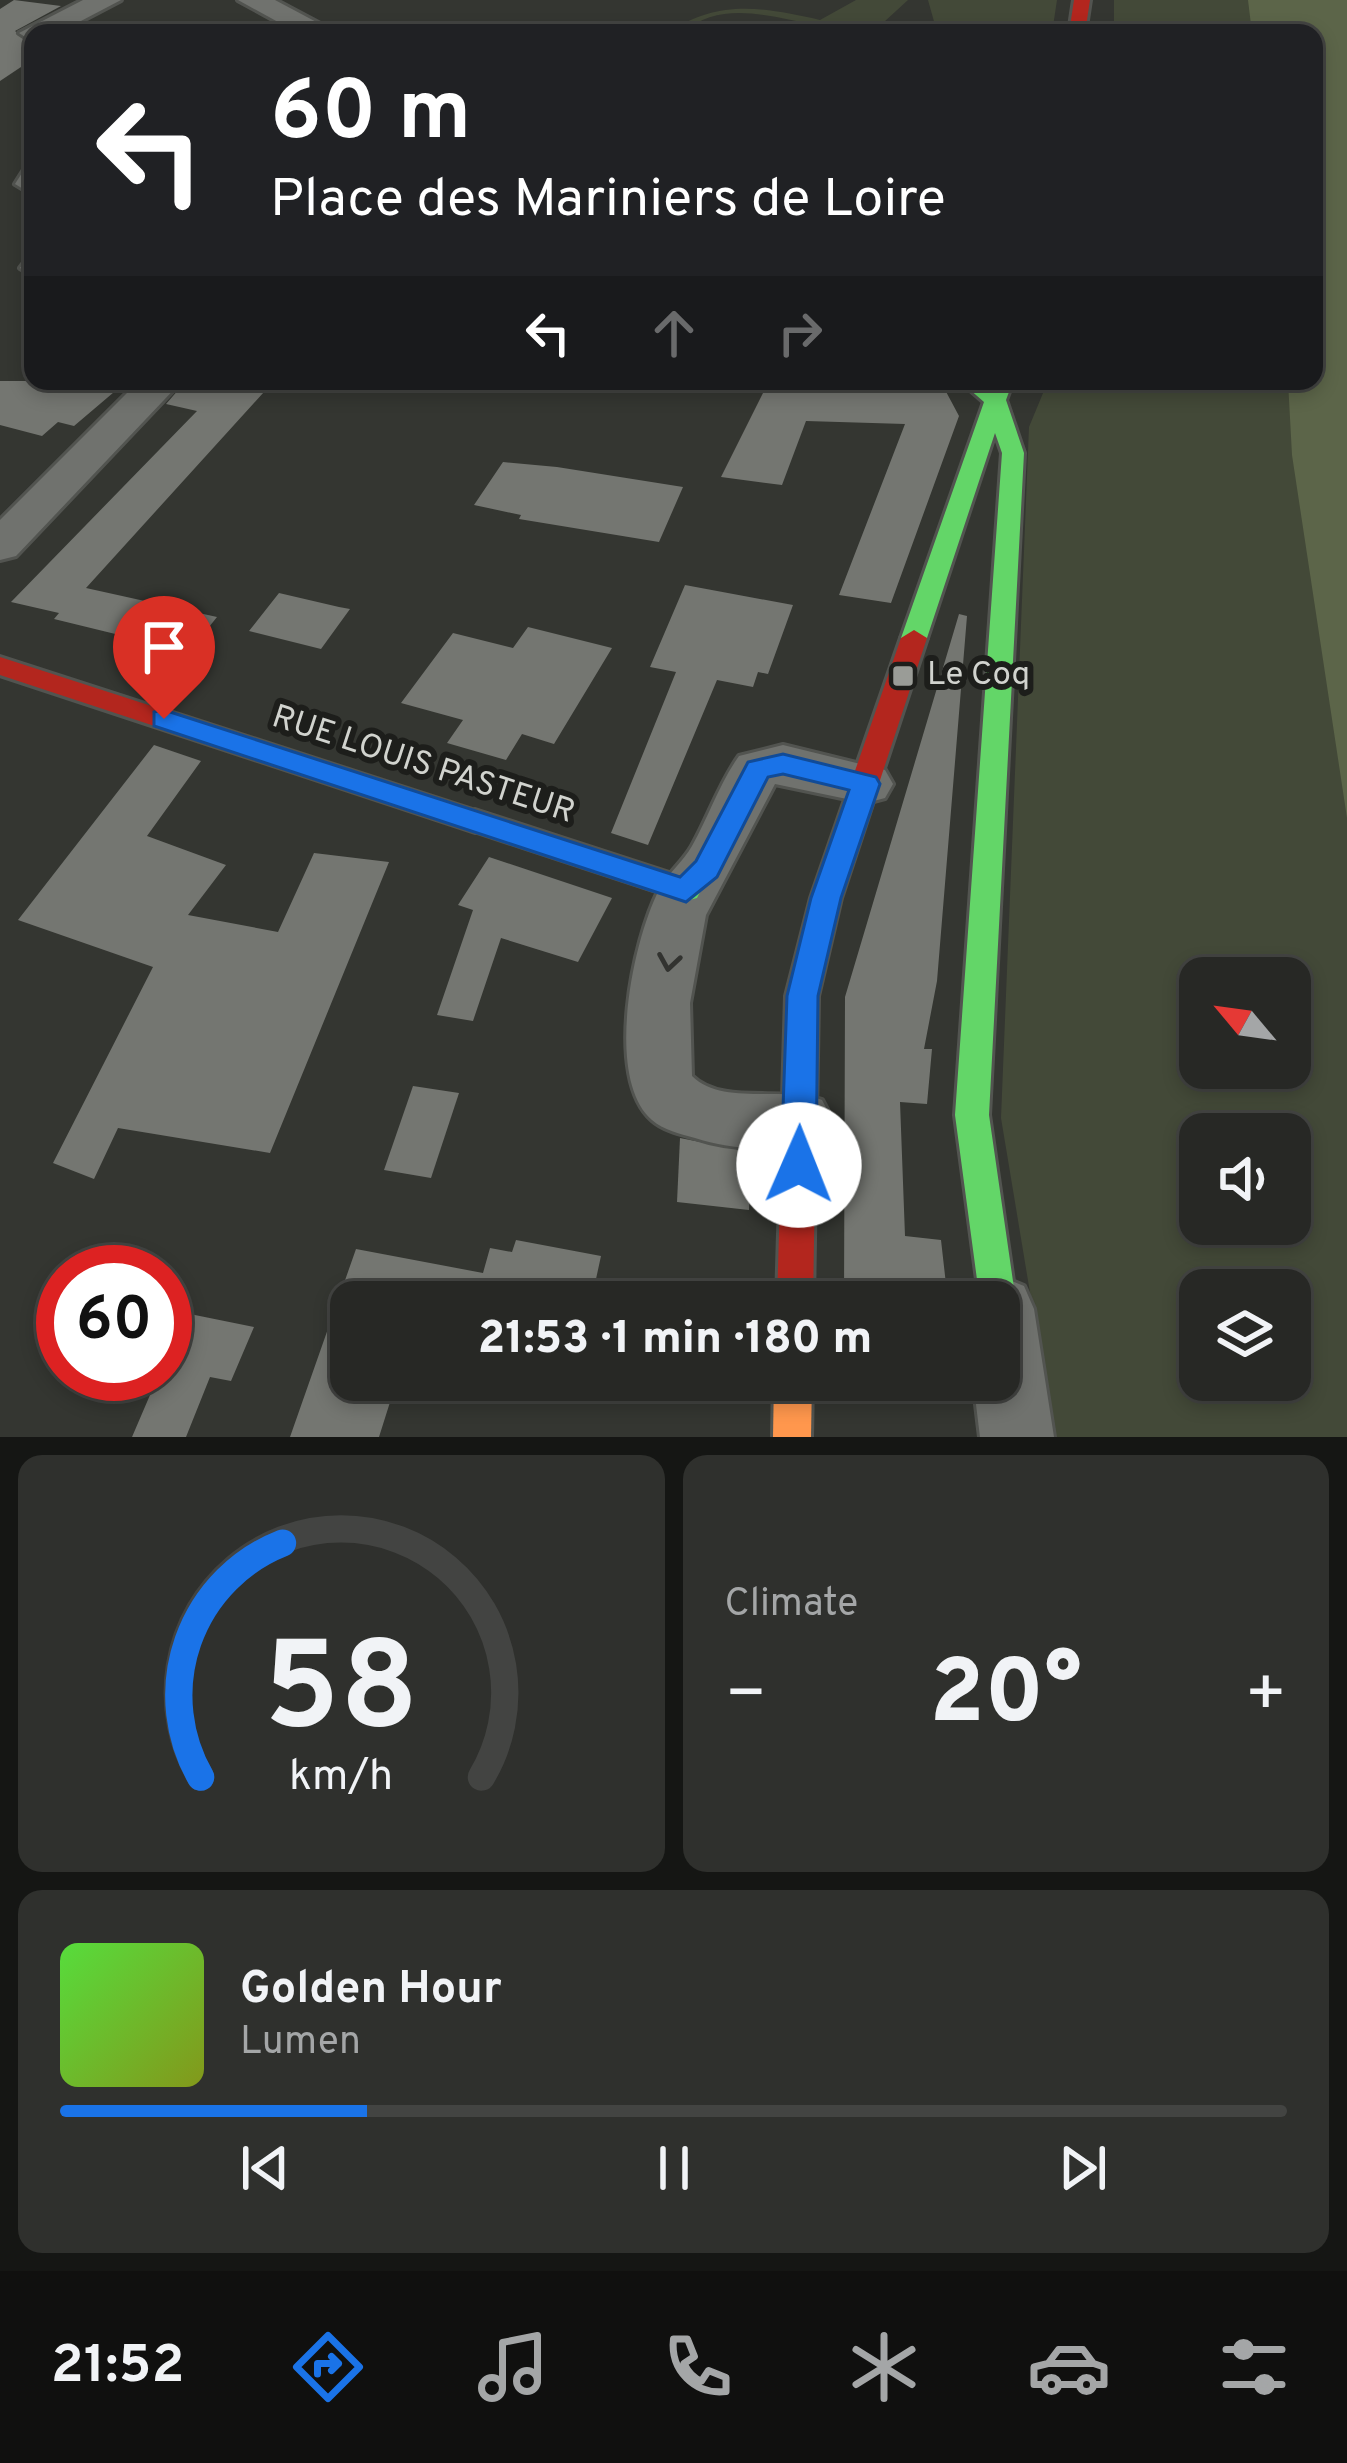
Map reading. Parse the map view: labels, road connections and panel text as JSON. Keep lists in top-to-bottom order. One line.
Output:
{"streets":{"street":["RUE LOUIS PASTEUR"]},"places":{"transit":["Le Coq"]},"north":"top left","page":{"turn":["60 m","Place des Mariniers de Loire"],"limit":"60","trip":"21:53 · 1 min · 180 m","tile":"Climate","heat":["−","20°","+"],"song":["Golden Hour","Lumen"],"tabs":"21:52","gauge":["58","km/h"]}}
